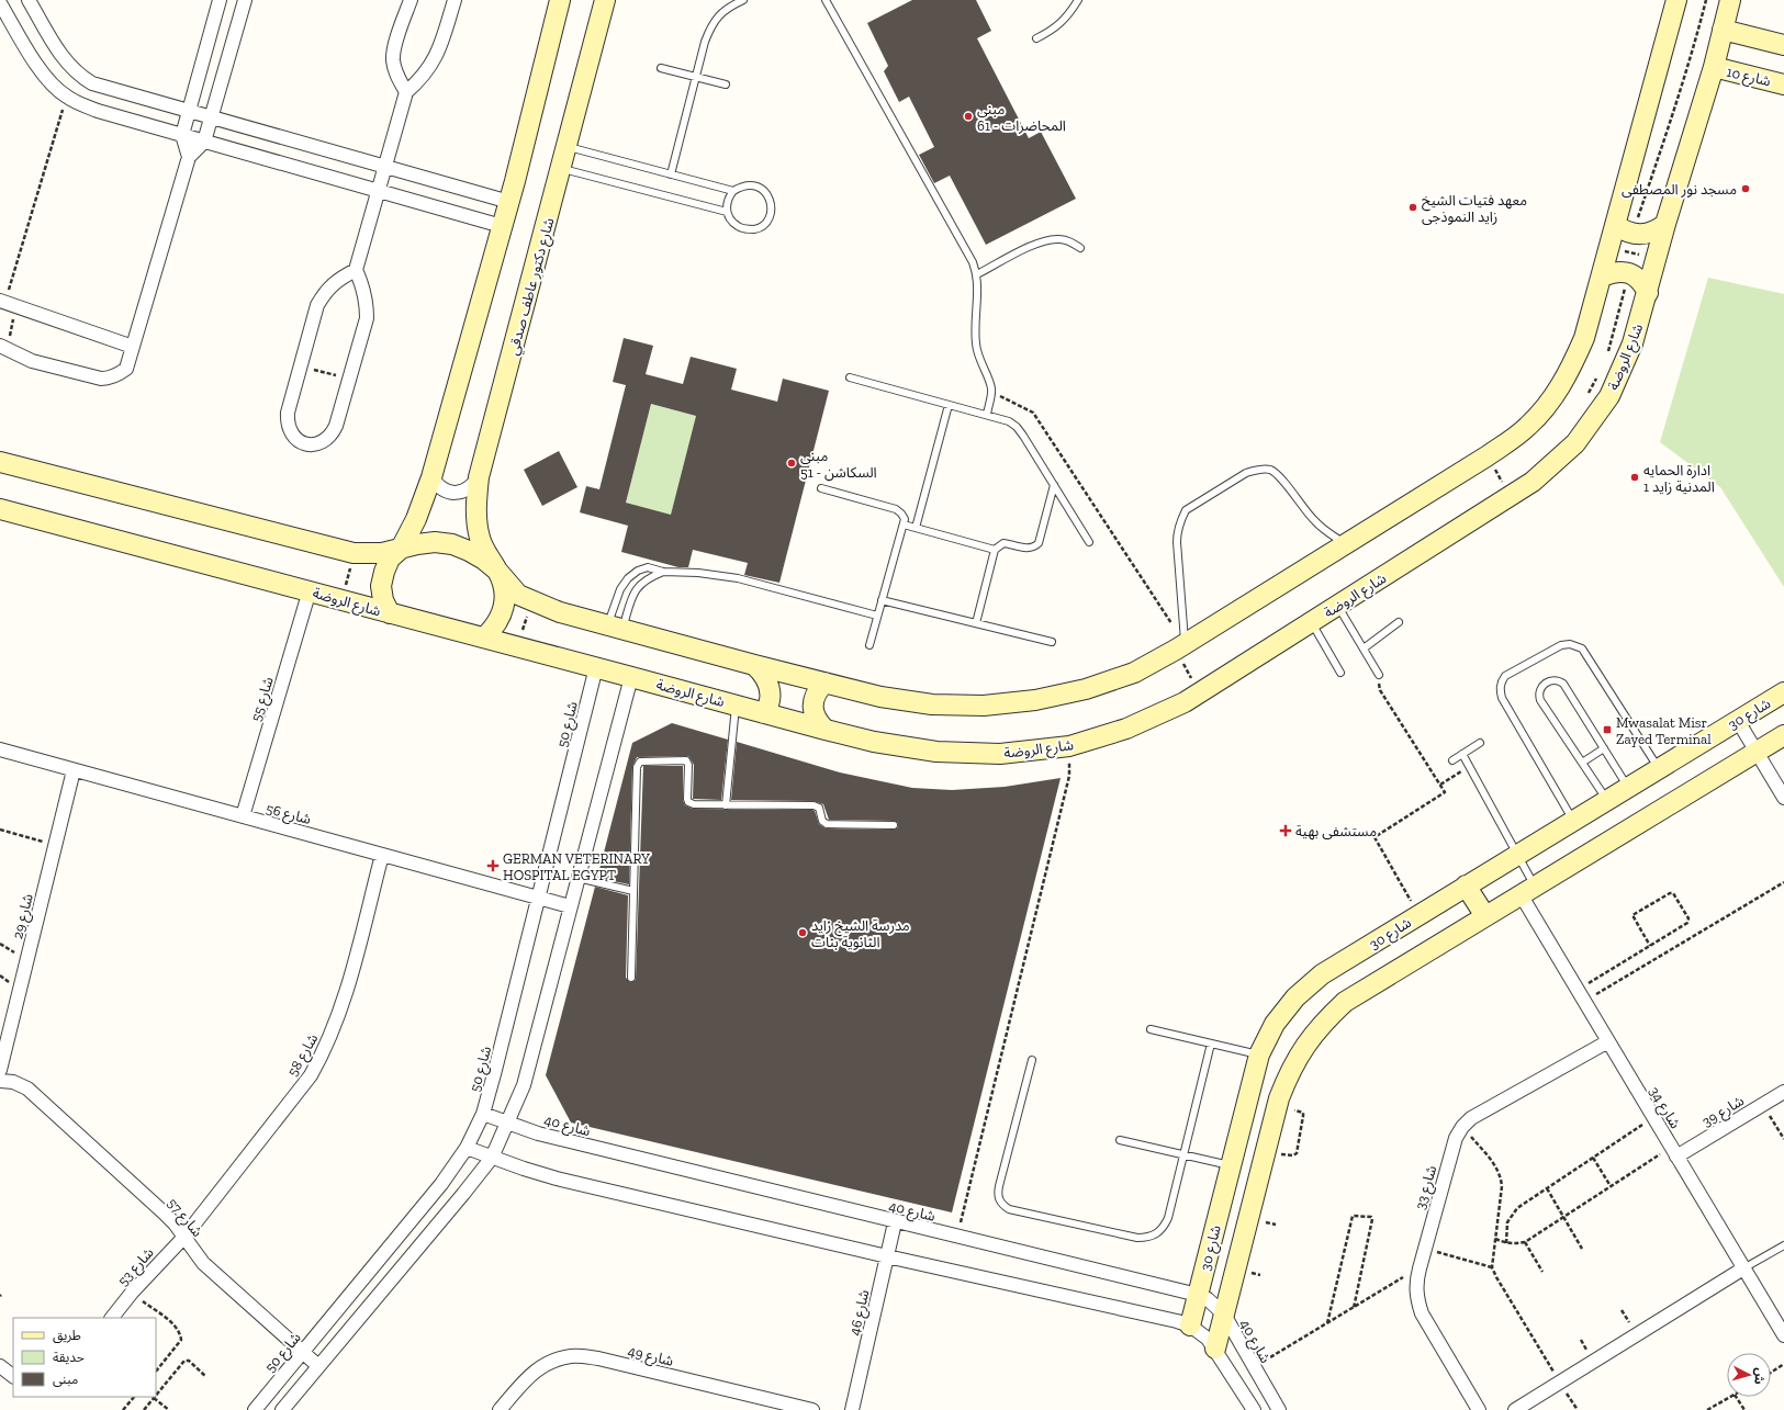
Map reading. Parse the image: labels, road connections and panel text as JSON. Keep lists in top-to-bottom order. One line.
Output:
{"streets":{"street":["شارع 10","شارع دكتور عاطف صدقي","شارع الروضة","شارع 55","شارع 30","شارع 50","شارع 56","شارع 29","شارع 58","شارع 34","شارع 39","شارع 40","شارع 33","شارع 57","شارع 53","شارع 46","شارع 49"]},"crossings":[["شارع 10","شارع الروضة"],["شارع دكتور عاطف صدقي","شارع الروضة"],["شارع الروضة","شارع 55"],["شارع الروضة","شارع 50"],["شارع 55","شارع 56"],["شارع 30","شارع 34"],["شارع 30","شارع 40"],["شارع 50","شارع 56"],["شارع 50","شارع 40"],["شارع 50","شارع 57"],["شارع 56","شارع 29"],["شارع 56","شارع 58"],["شارع 29","شارع 57"],["شارع 58","شارع 57"],["شارع 58","شارع 53"],["شارع 34","شارع 39"],["شارع 34","شارع 33"],["شارع 40","شارع 46"],["شارع 57","شارع 53"]],"places":{"other":["مبنى المحاضرات - 61","مسجد نور المصطفى","معهد فتيات الشيخ زايد النموذجى","مبنى السكاشن - 51","ادارة الحمايه المدنية زايد 1","مدرسة الشيخ زايد الثانوية بنات"],"transit":["Mwasalat Misr Zayed Terminal"],"health":["مستشفى بهية","GERMAN VETERINARY HOSPITAL EGYPT"]},"legend":["طريق","حديقة","مبنى"],"north":"right"}
